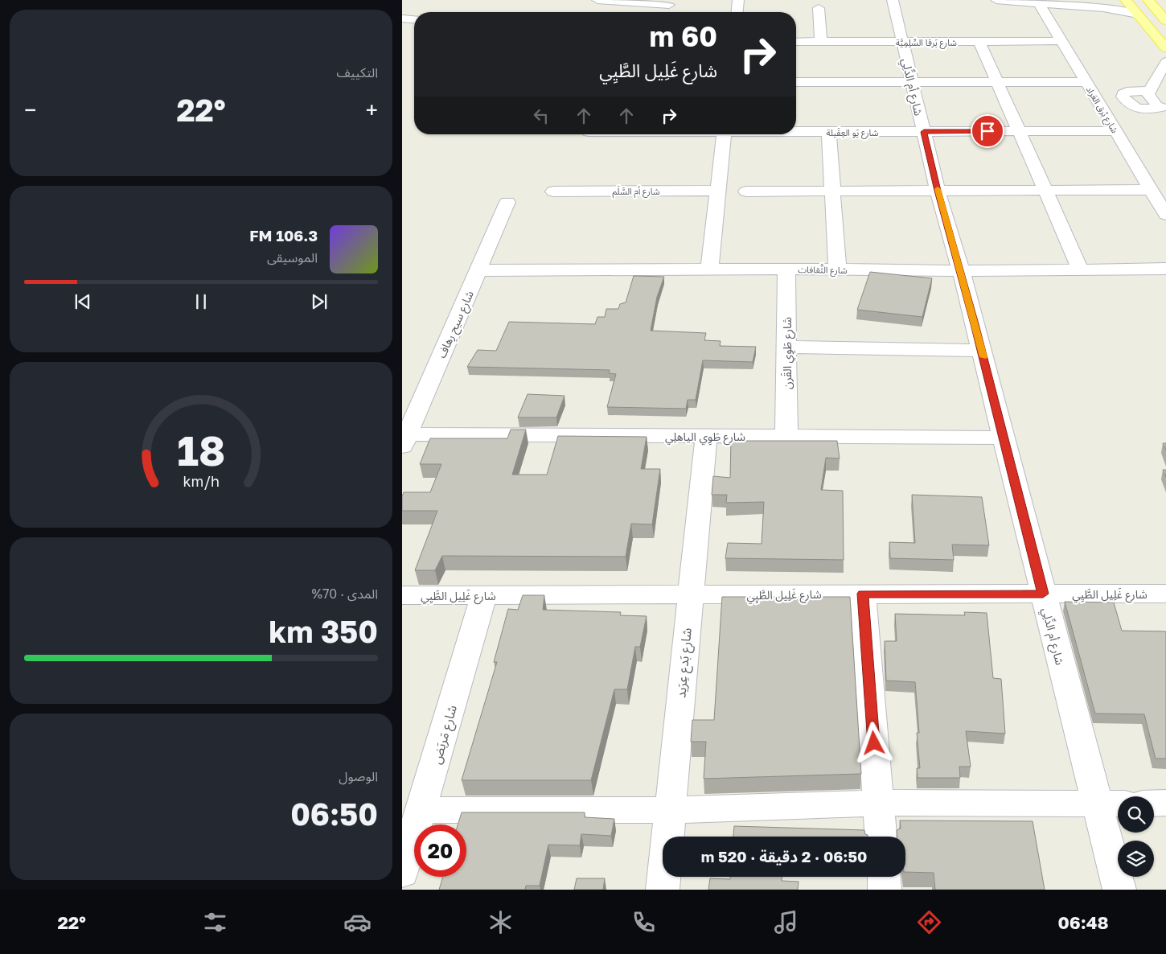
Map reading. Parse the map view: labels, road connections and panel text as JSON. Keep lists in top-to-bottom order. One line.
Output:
{"streets":{"street":["شارع بَرقا السِّلِمِيَّة","شارع أم الدِّلِي","شارع بُرق العَراد","شارع يَو العِقَيلة","شارع أم السَّلَم","شارع الثَّقافات","شارع سيح رِهاف","شارع طَوِي القَرن","شارع طَوِي الياهلِي","شارع غَلِيل الطَّيِي","شارع بَدع عِرَيد","شارع مَربَض"]},"crossings":[["شارع بَرقا السِّلِمِيَّة","شارع أم الدِّلِي"],["شارع بَرقا السِّلِمِيَّة","شارع بُرق العَراد"],["شارع أم الدِّلِي","شارع يَو العِقَيلة"],["شارع أم الدِّلِي","شارع الثَّقافات"],["شارع أم الدِّلِي","شارع طَوِي الياهلِي"],["شارع أم الدِّلِي","شارع غَلِيل الطَّيِي"],["شارع بُرق العَراد","شارع يَو العِقَيلة"],["شارع الثَّقافات","شارع سيح رِهاف"],["شارع الثَّقافات","شارع طَوِي القَرن"],["شارع سيح رِهاف","شارع طَوِي الياهلِي"],["شارع طَوِي القَرن","شارع طَوِي الياهلِي"],["شارع طَوِي الياهلِي","شارع بَدع عِرَيد"],["شارع غَلِيل الطَّيِي","شارع بَدع عِرَيد"],["شارع غَلِيل الطَّيِي","شارع مَربَض"]],"page":{"tile":["التكييف",["المدى · 70%","350 km"],["الوصول","06:50"]],"turn":["60 m","شارع غَلِيل الطَّيِي"],"heat":["−","22°","+"],"song":["106.3 FM","الموسيقى"],"limit":"20","trip":"06:50 · 2 دقيقة · 520 m","tabs":["06:48","22°"],"gauge":["18","km/h"]}}
